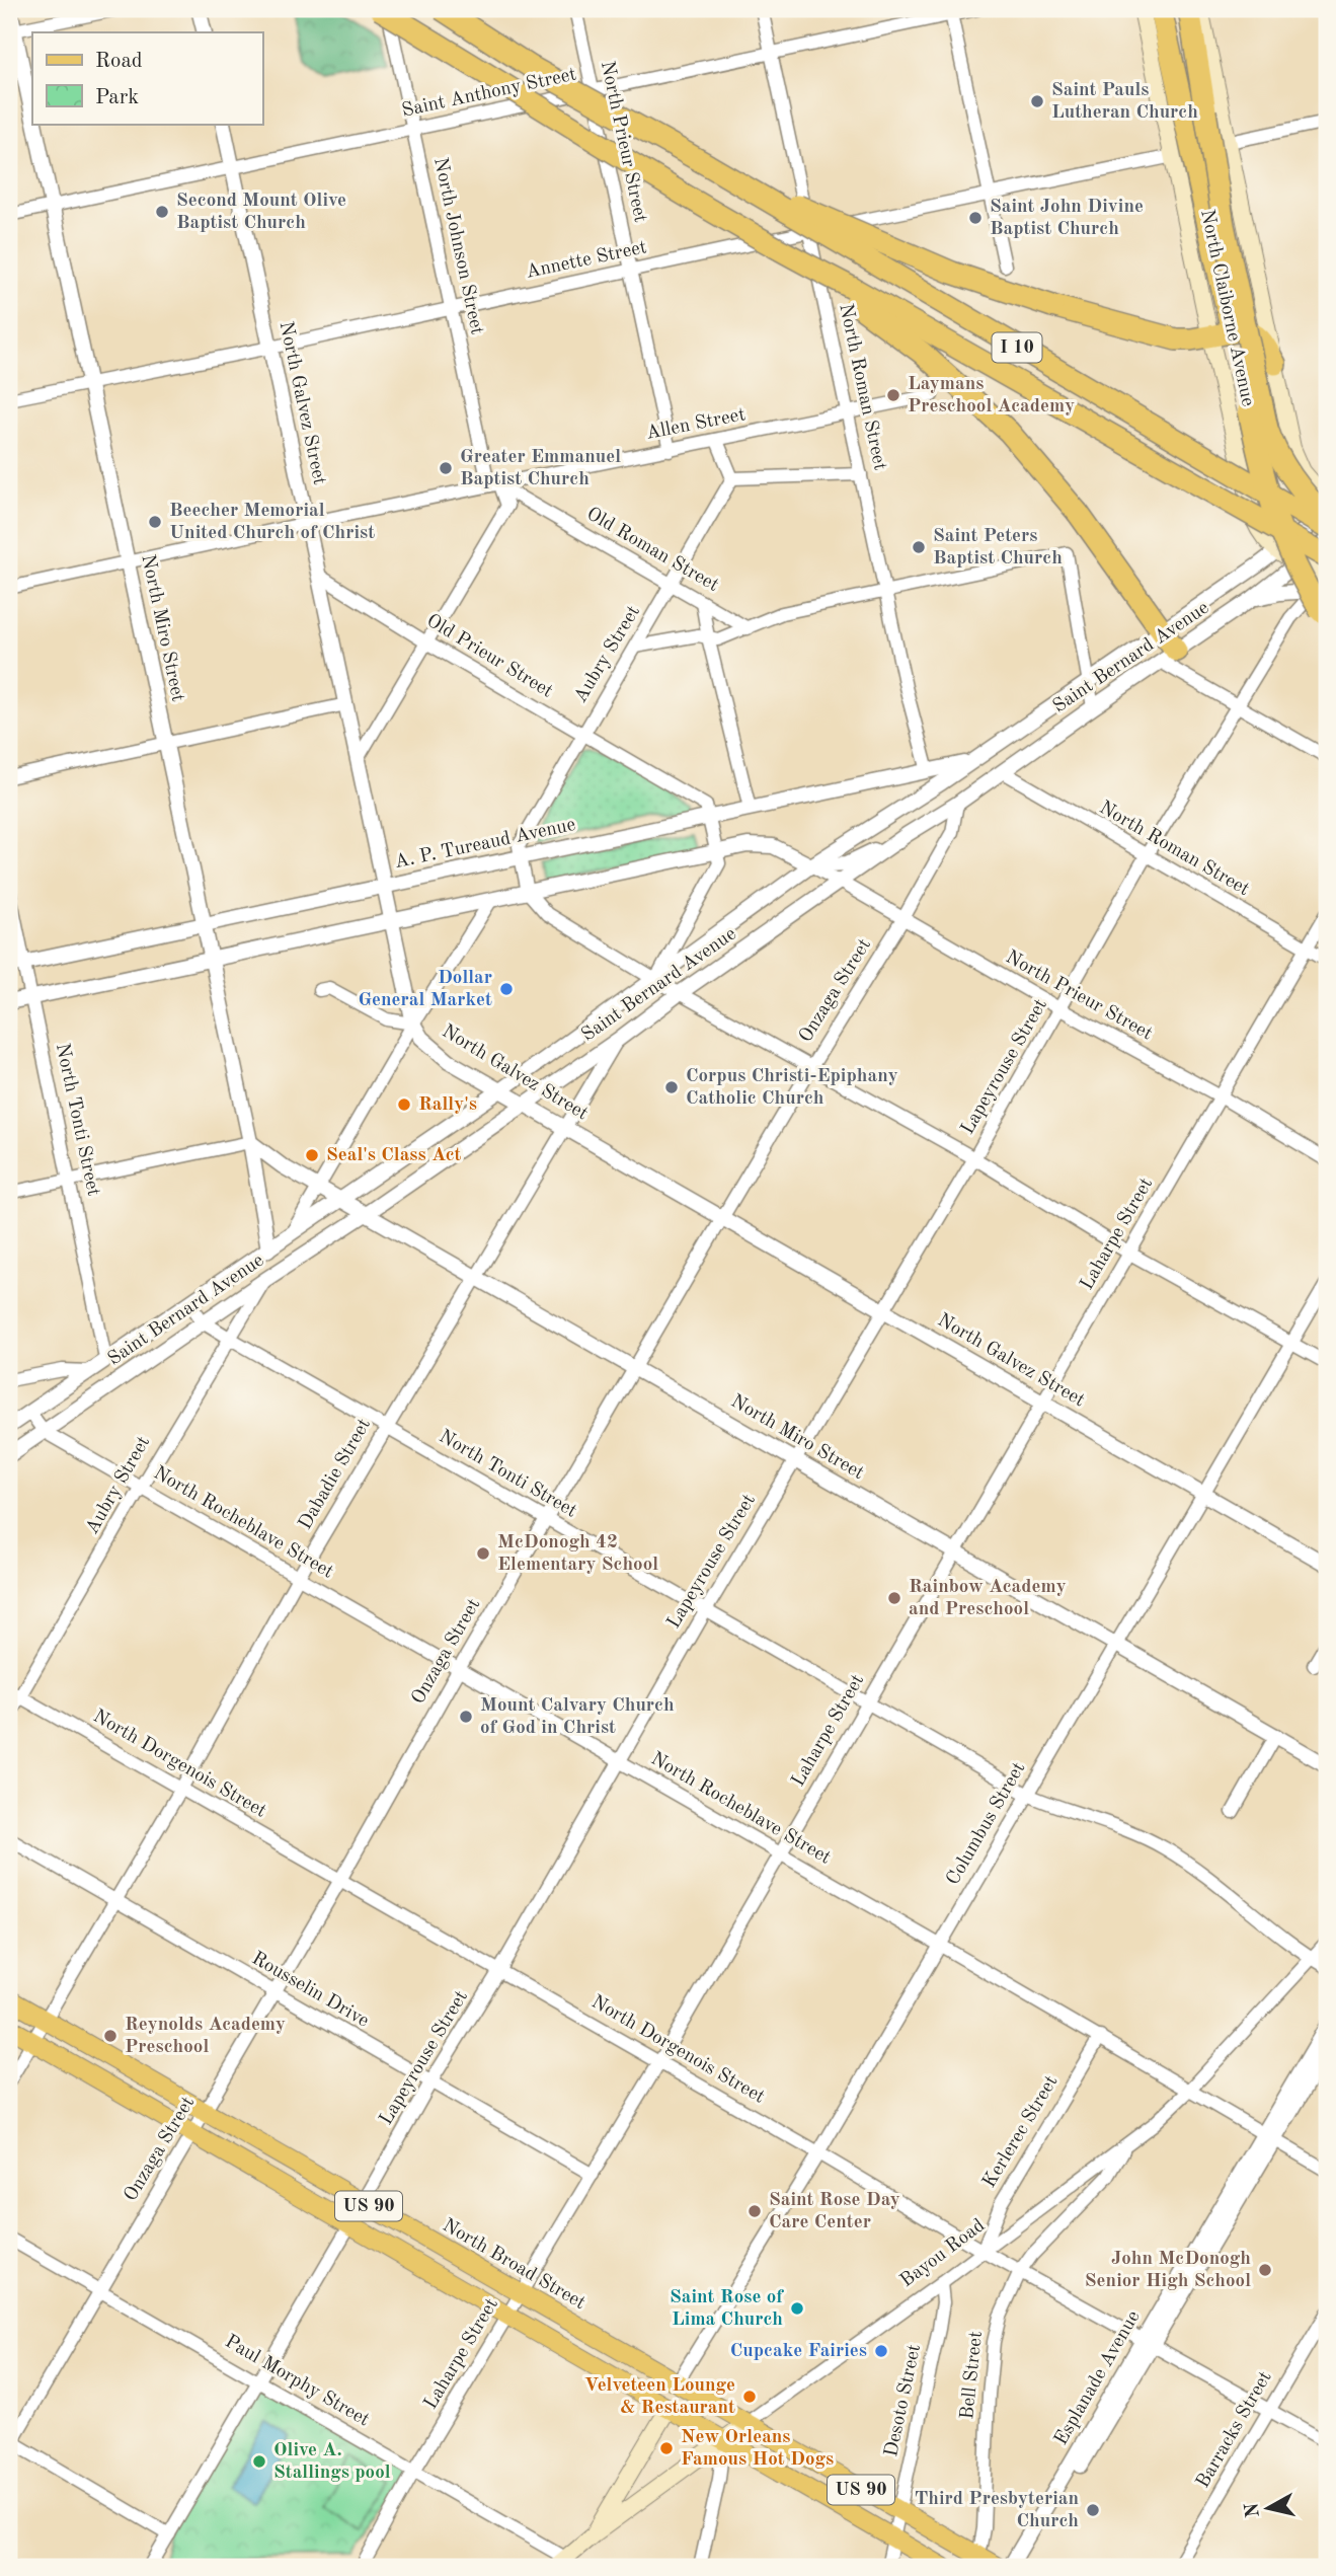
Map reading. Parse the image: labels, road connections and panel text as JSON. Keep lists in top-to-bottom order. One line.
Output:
{"streets":{"highway":["I 10"],"main road":["North Claiborne Avenue","US 90","Bayou Road","North Broad Street"],"street":["Saint Anthony Street","North Prieur Street","North Johnson Street","Annette Street","North Roman Street","North Galvez Street","Allen Street","Old Roman Street","North Miro Street","Aubry Street","Old Prieur Street","Saint Bernard Avenue","A. P. Tureaud Avenue","Onzaga Street","Lapeyrouse Street","North Tonti Street","Laharpe Street","Dabadie Street","North Rocheblave Street","North Dorgenois Street","Columbus Street","Rousselin Drive","Kerlerec Street","Bell Street","Esplanade Avenue","Paul Morphy Street","Desoto Street","Barracks Street"]},"crossings":[["Saint Anthony Street","North Prieur Street"],["Saint Anthony Street","North Johnson Street"],["Saint Anthony Street","North Roman Street"],["Saint Anthony Street","North Galvez Street"],["Saint Anthony Street","North Miro Street"],["North Prieur Street","Annette Street"],["North Prieur Street","Allen Street"],["North Prieur Street","Saint Bernard Avenue"],["North Prieur Street","Onzaga Street"],["North Prieur Street","Lapeyrouse Street"],["North Prieur Street","Laharpe Street"],["North Johnson Street","Annette Street"],["North Johnson Street","Allen Street"],["North Johnson Street","Old Roman Street"],["Annette Street","North Claiborne Avenue"],["Annette Street","North Roman Street"],["Annette Street","North Galvez Street"],["Annette Street","North Miro Street"],["North Claiborne Avenue","Saint Bernard Avenue"],["North Claiborne Avenue","Lapeyrouse Street"],["North Roman Street","Allen Street"],["North Roman Street","Saint Bernard Avenue"],["North Roman Street","A. P. Tureaud Avenue"],["North Roman Street","Lapeyrouse Street"],["North Roman Street","Laharpe Street"],["North Galvez Street","Allen Street"],["North Galvez Street","Old Prieur Street"],["North Galvez Street","Saint Bernard Avenue"],["North Galvez Street","A. P. Tureaud Avenue"],["North Galvez Street","Onzaga Street"],["North Galvez Street","Lapeyrouse Street"],["North Galvez Street","Laharpe Street"],["North Galvez Street","Dabadie Street"],["North Galvez Street","Columbus Street"],["Allen Street","Old Roman Street"],["Allen Street","North Miro Street"],["Old Roman Street","Aubry Street"],["North Miro Street","Saint Bernard Avenue"],["North Miro Street","A. P. Tureaud Avenue"],["North Miro Street","Onzaga Street"],["North Miro Street","Lapeyrouse Street"],["North Miro Street","Laharpe Street"],["North Miro Street","Dabadie Street"],["North Miro Street","Columbus Street"],["Aubry Street","Old Prieur Street"],["Aubry Street","Saint Bernard Avenue"],["Aubry Street","A. P. Tureaud Avenue"],["Aubry Street","North Tonti Street"],["Aubry Street","North Rocheblave Street"],["Aubry Street","North Dorgenois Street"],["Old Prieur Street","A. P. Tureaud Avenue"],["Saint Bernard Avenue","A. P. Tureaud Avenue"],["Saint Bernard Avenue","Onzaga Street"],["Saint Bernard Avenue","North Tonti Street"],["Saint Bernard Avenue","Dabadie Street"],["Saint Bernard Avenue","North Rocheblave Street"],["A. P. Tureaud Avenue","North Tonti Street"],["Onzaga Street","North Tonti Street"],["Onzaga Street","North Rocheblave Street"],["Onzaga Street","North Dorgenois Street"],["Onzaga Street","Rousselin Drive"],["Onzaga Street","US 90"],["Onzaga Street","North Broad Street"],["Onzaga Street","Paul Morphy Street"],["Lapeyrouse Street","North Tonti Street"],["Lapeyrouse Street","North Rocheblave Street"],["Lapeyrouse Street","North Dorgenois Street"],["Lapeyrouse Street","Rousselin Drive"],["Lapeyrouse Street","US 90"],["Lapeyrouse Street","North Broad Street"],["Lapeyrouse Street","Paul Morphy Street"],["North Tonti Street","Laharpe Street"],["North Tonti Street","Dabadie Street"],["North Tonti Street","Columbus Street"],["North Tonti Street","Bayou Road"],["Laharpe Street","North Rocheblave Street"],["Laharpe Street","North Dorgenois Street"],["Laharpe Street","Rousselin Drive"],["Laharpe Street","US 90"],["Laharpe Street","North Broad Street"],["Laharpe Street","Paul Morphy Street"],["Dabadie Street","North Rocheblave Street"],["Dabadie Street","North Dorgenois Street"],["Dabadie Street","Rousselin Drive"],["Dabadie Street","US 90"],["Dabadie Street","North Broad Street"],["North Rocheblave Street","Columbus Street"],["North Rocheblave Street","Kerlerec Street"],["North Rocheblave Street","Bayou Road"],["North Rocheblave Street","Esplanade Avenue"],["North Dorgenois Street","Columbus Street"],["North Dorgenois Street","Kerlerec Street"],["North Dorgenois Street","Bayou Road"],["North Dorgenois Street","Bell Street"],["North Dorgenois Street","Esplanade Avenue"],["North Dorgenois Street","Barracks Street"],["Columbus Street","North Broad Street"],["Kerlerec Street","Bayou Road"],["US 90","Bayou Road"],["US 90","Desoto Street"],["Bayou Road","North Broad Street"],["Bayou Road","Bell Street"],["Bayou Road","Paul Morphy Street"],["Bayou Road","Desoto Street"],["North Broad Street","Bell Street"],["North Broad Street","Desoto Street"]],"places":["Saint Pauls Lutheran Church","Second Mount Olive Baptist Church","Saint John Divine Baptist Church","Laymans Preschool Academy","Greater Emmanuel Baptist Church","Beecher Memorial United Church of Christ","Saint Peters Baptist Church","Dollar General Market","Corpus Christi-Epiphany Catholic Church","Rally's","Seal's Class Act","McDonogh 42 Elementary School","Rainbow Academy and Preschool","Mount Calvary Church of God in Christ","Reynolds Academy Preschool","Saint Rose Day Care Center","John McDonogh Senior High School","Saint Rose of Lima Church","Cupcake Fairies","Velveteen Lounge & Restaurant","New Orleans Famous Hot Dogs","Olive A. Stallings pool","Third Presbyterian Church"],"legend":["Road","Park"],"north":"left"}
